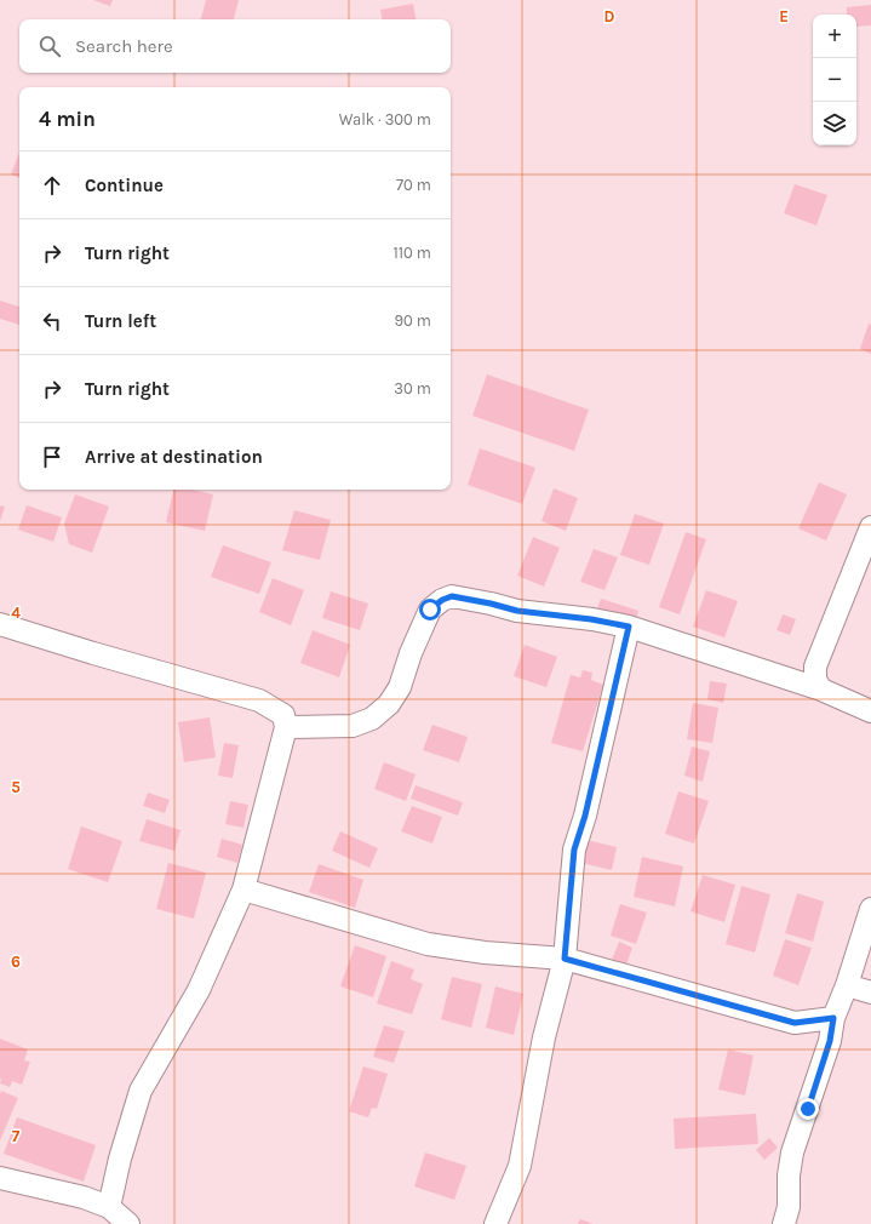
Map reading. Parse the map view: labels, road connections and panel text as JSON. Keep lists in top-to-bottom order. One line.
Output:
{"page":{"map_buttons":["+","−"],"search":"Search here","heading":["4 min","Walk · 300 m"],"list":[["Continue","70 m"],["Turn right","110 m"],["Turn left","90 m"],["Turn right","30 m"],"Arrive at destination"]},"grid":{"columns":["D","E"],"rows":["4","5","6","7"]}}
